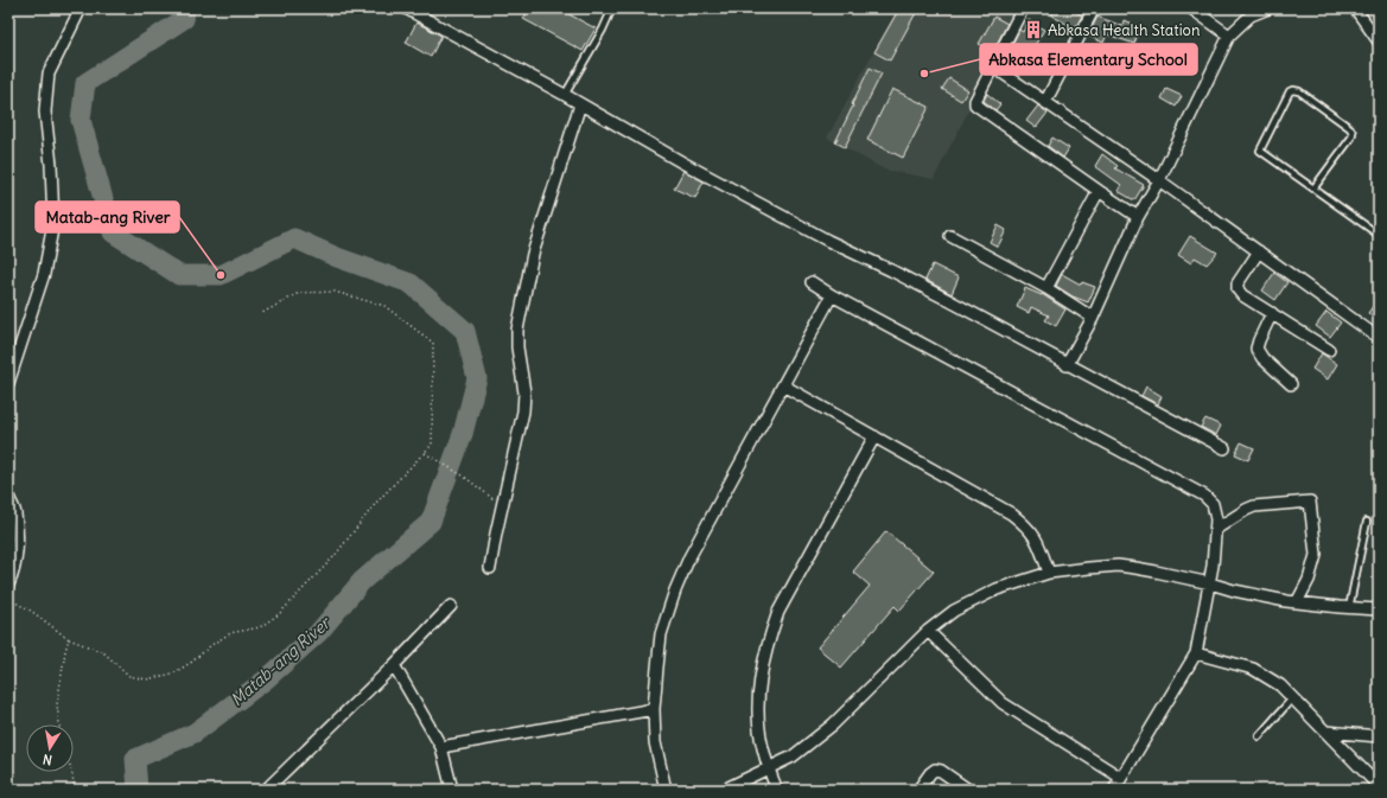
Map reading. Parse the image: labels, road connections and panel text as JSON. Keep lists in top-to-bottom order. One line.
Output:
{"water":["Matab-ang River"],"places":{"building":["Abkasa Health Station"],"other":["Abkasa Elementary School","Matab-ang River"]},"north":"bottom"}
